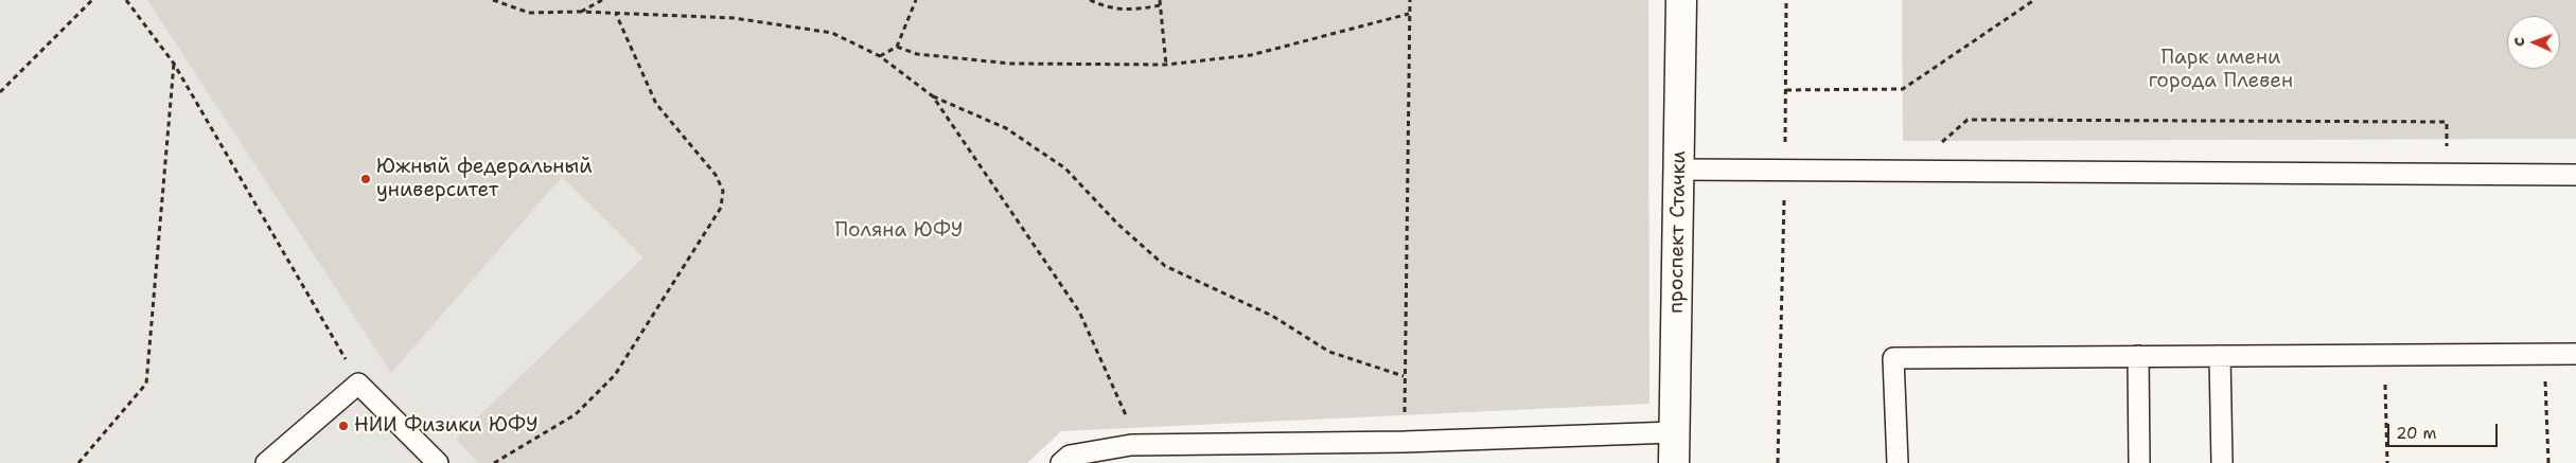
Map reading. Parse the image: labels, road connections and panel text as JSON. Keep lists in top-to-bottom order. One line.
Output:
{"streets":{"main road":["проспект Стачки"]},"parks":["Парк имени города Плевен","Поляна ЮФУ"],"places":["Южный федеральный университет","НИИ Физики ЮФУ"],"scale_bar":"20 m","north":"left"}
